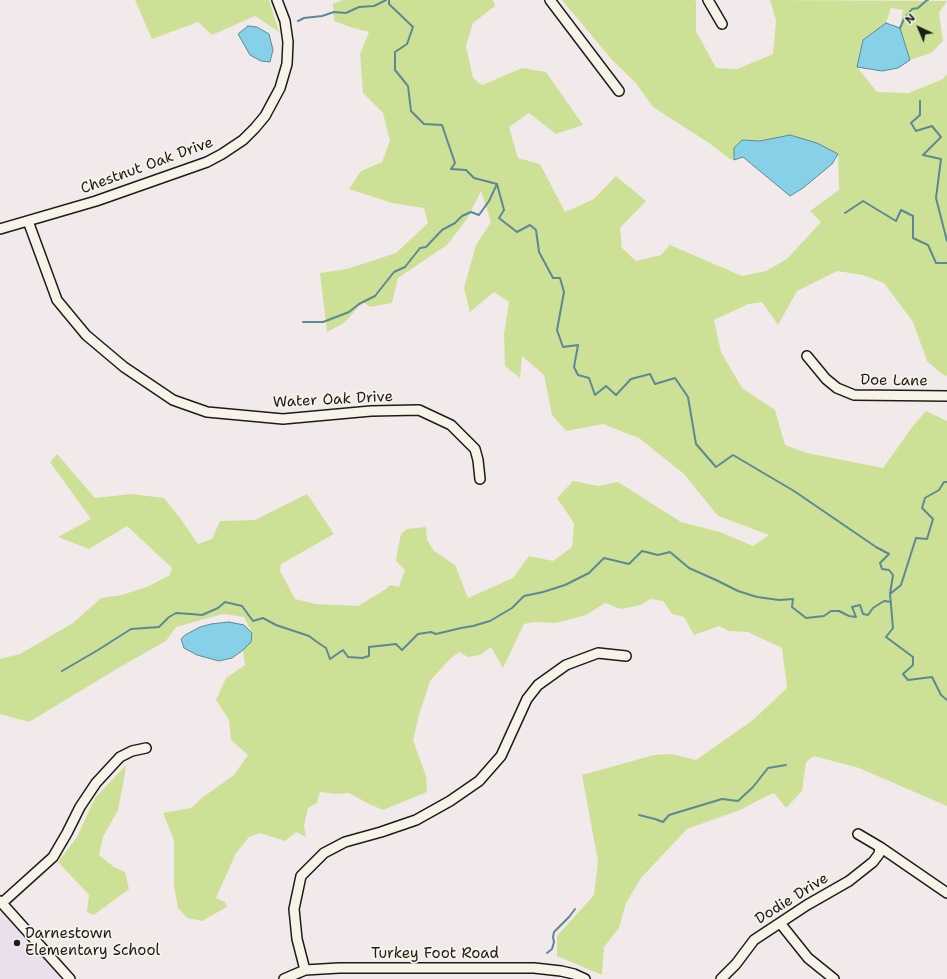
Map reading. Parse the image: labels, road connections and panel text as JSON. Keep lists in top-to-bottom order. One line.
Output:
{"streets":{"street":["Chestnut Oak Drive","Doe Lane","Water Oak Drive","Dodie Drive","Turkey Foot Road"]},"crossings":[["Chestnut Oak Drive","Water Oak Drive"]],"places":["Darnestown Elementary School"],"north":"top left"}
